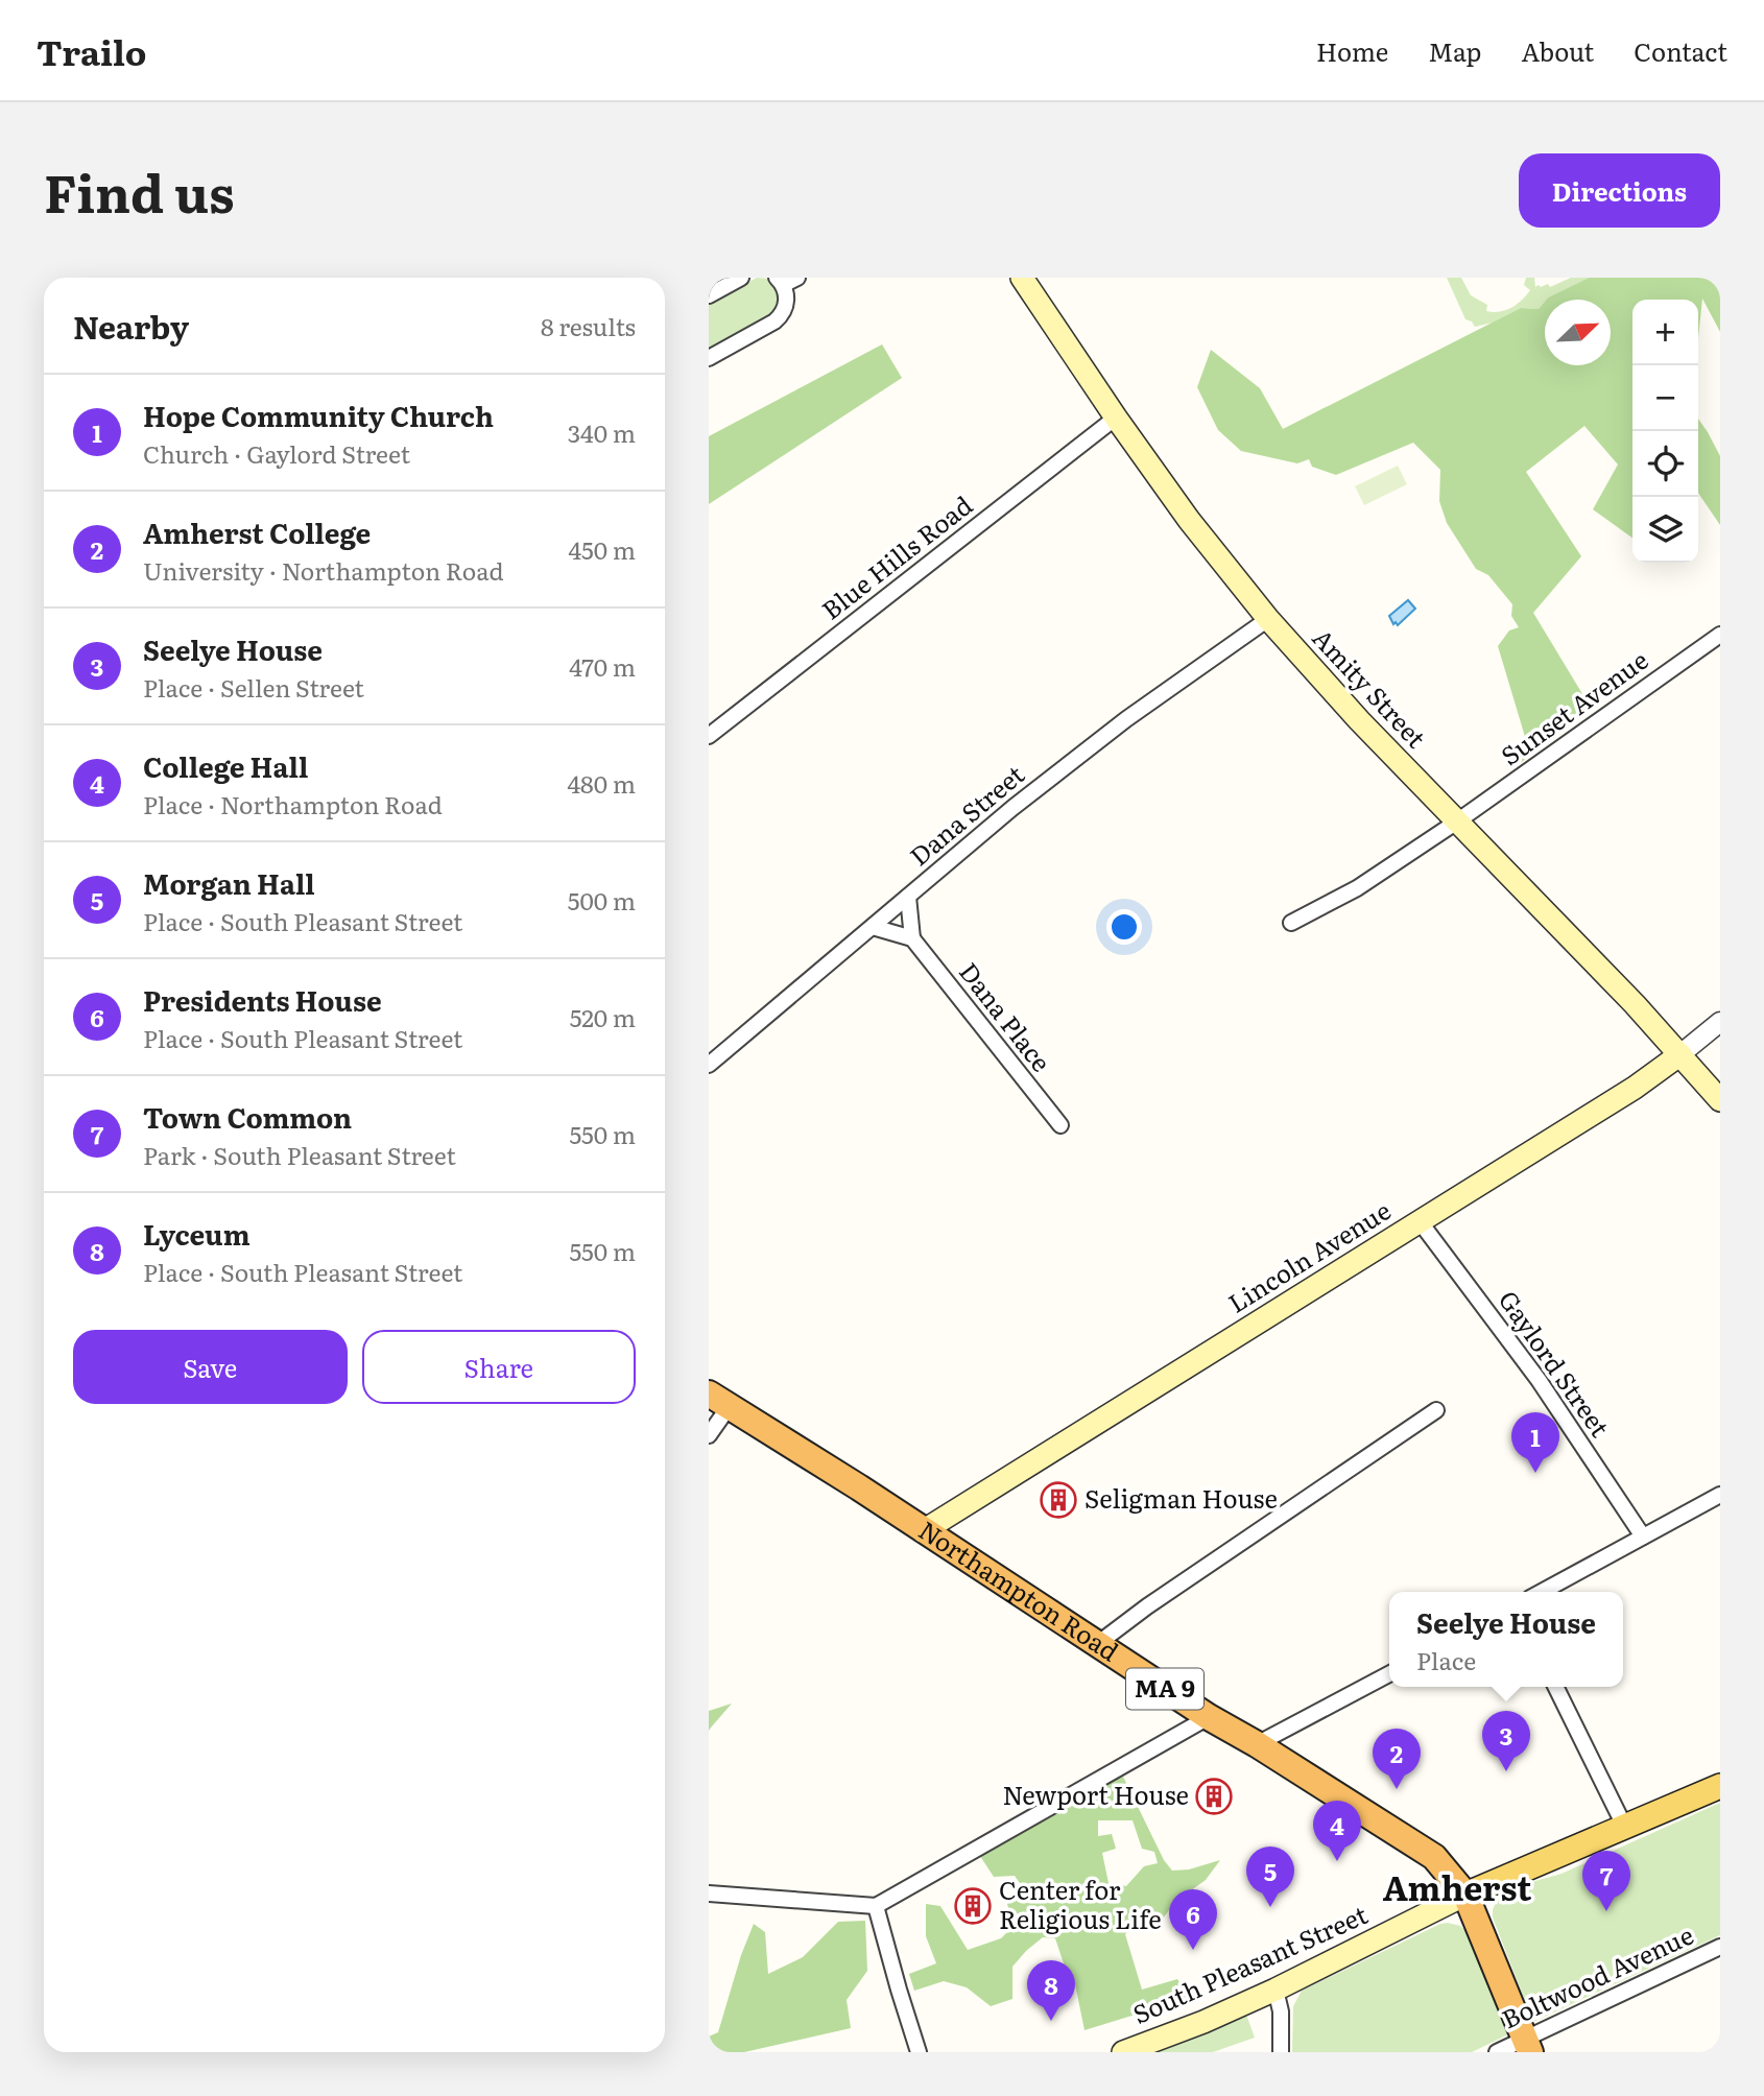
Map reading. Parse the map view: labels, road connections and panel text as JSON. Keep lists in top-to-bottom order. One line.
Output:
{"streets":{"highway":["Northampton Road","MA 9"],"main road":["Amity Street","Lincoln Avenue","South Pleasant Street"],"street":["Blue Hills Road","Sunset Avenue","Dana Street","Dana Place","Gaylord Street","Boltwood Avenue"]},"crossings":[["Blue Hills Road","Amity Street"],["Amity Street","Sunset Avenue"],["Amity Street","Dana Street"],["Amity Street","Lincoln Avenue"],["Lincoln Avenue","Gaylord Street"],["Lincoln Avenue","Northampton Road"],["Northampton Road","MA 9"],["Northampton Road","South Pleasant Street"],["MA 9","South Pleasant Street"],["MA 9","Boltwood Avenue"]],"districts":["Amherst"],"places":{"building":["Seligman House","Newport House","Center for Religious Life"]},"north":"top right","page":{"header":"Trailo","nav":["Home","Map","About","Contact"],"title":"Find us","buttons":["Directions",["Save","Share"]],"heading":["Nearby","8 results"],"map_buttons":["+","−"],"list":[{"mark":"1","name":"Hope Community Church","note":"Church · Gaylord Street","value":"340 m"},{"mark":"2","name":"Amherst College","note":"University · Northampton Road","value":"450 m"},{"mark":"3","name":"Seelye House","note":"Place · Sellen Street","value":"470 m"},{"mark":"4","name":"College Hall","note":"Place · Northampton Road","value":"480 m"},{"mark":"5","name":"Morgan Hall","note":"Place · South Pleasant Street","value":"500 m"},{"mark":"6","name":"Presidents House","note":"Place · South Pleasant Street","value":"520 m"},{"mark":"7","name":"Town Common","note":"Park · South Pleasant Street","value":"550 m"},{"mark":"8","name":"Lyceum","note":"Place · South Pleasant Street","value":"550 m"}],"pins":["1","3","2","4","5","7","6","8"],"popup":["Seelye House","Place"]}}
